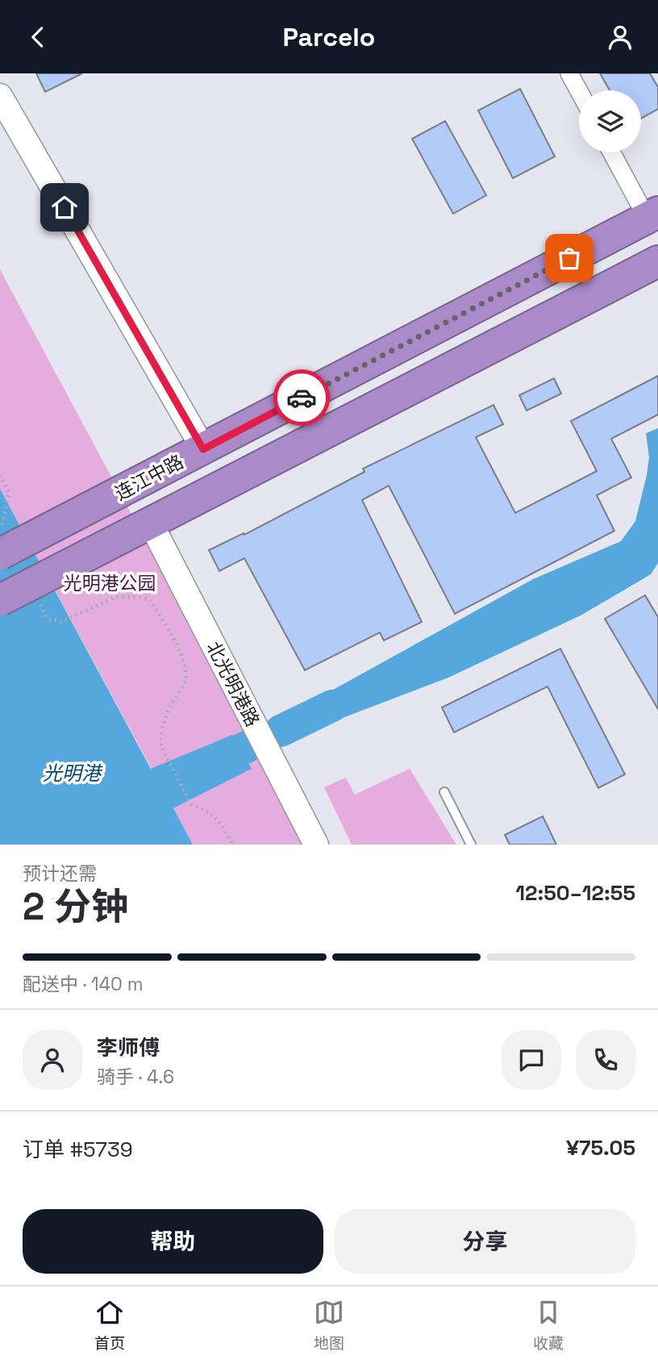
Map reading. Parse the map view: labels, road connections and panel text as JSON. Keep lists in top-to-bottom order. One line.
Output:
{"streets":{"highway":["连江中路"],"street":["北光明港路"]},"water":["光明港"],"parks":["光明港公园"],"page":{"header":"Parcelo","heading":["2 分钟","预计还需","12:50–12:55"],"panel":["李师傅","骑手 · 4.6","订单 #5739","¥75.05"],"bar":"配送中 · 140 m","buttons":["帮助","分享"],"tabs":["首页","地图","收藏"]}}
